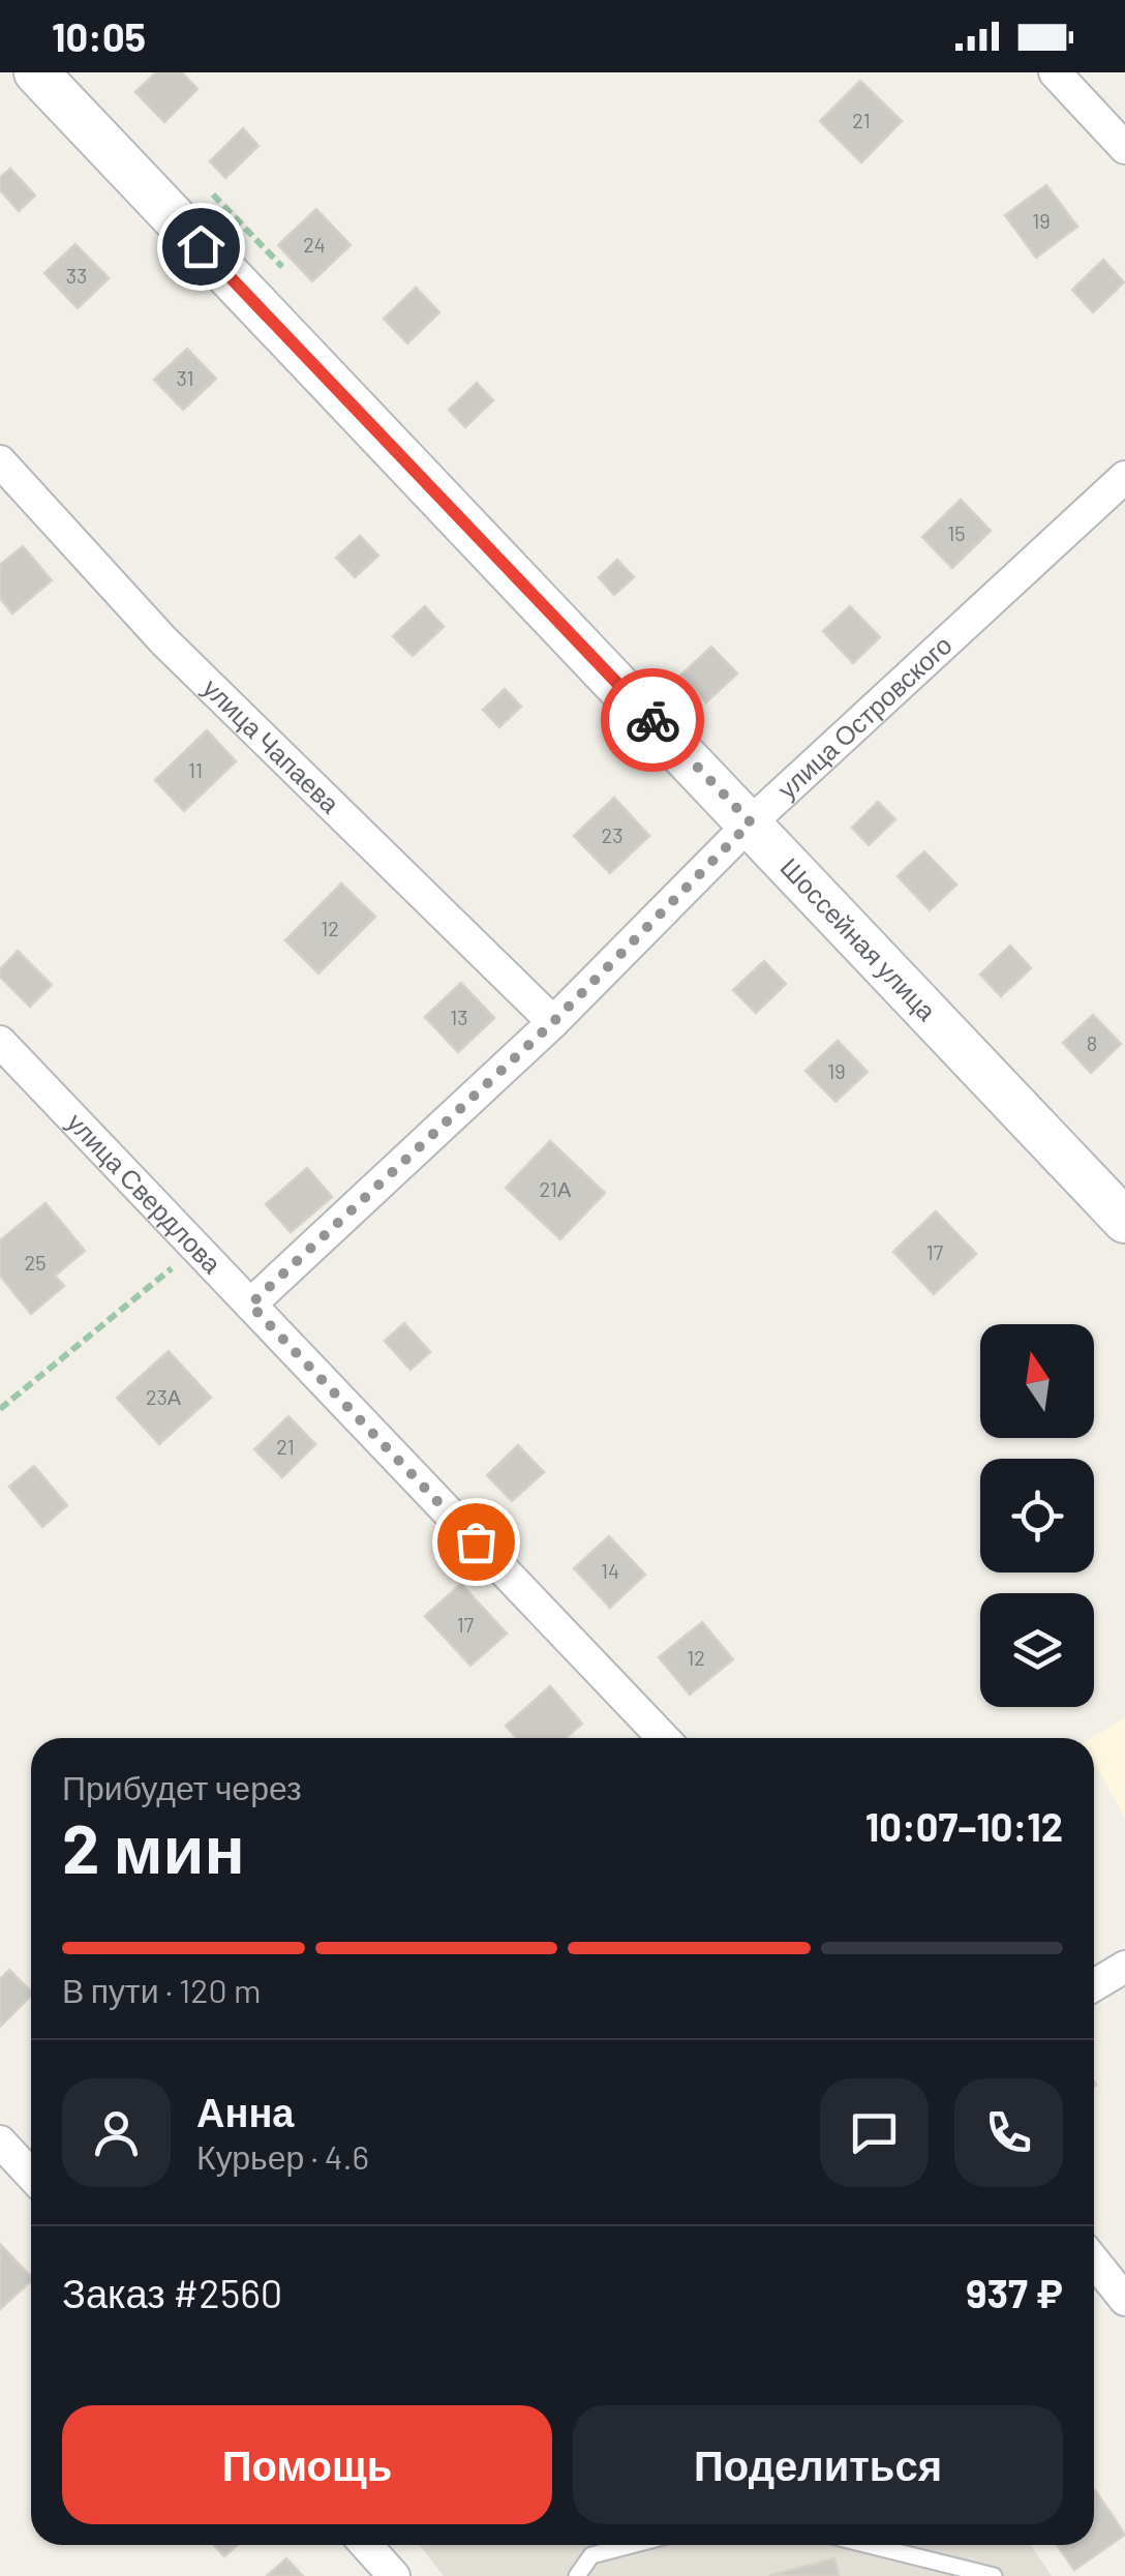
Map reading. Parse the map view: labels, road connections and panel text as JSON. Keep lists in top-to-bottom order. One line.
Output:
{"streets":{"main road":["Шоссейная улица"],"street":["улица Островского","улица Чапаева","улица Свердлова"]},"crossings":[["улица Островского","улица Чапаева"],["улица Островского","Шоссейная улица"],["улица Островского","улица Свердлова"]],"house_numbers":["21","19","24","33","31","15","11","23","12","13","8","19","21А","17","25","23А","21","14","17","12"],"north":"top","page":{"status":"10:05","heading":["2 мин","Прибудет через","10:07–10:12"],"panel":["Анна","Курьер · 4.6","Заказ #2560","937 ₽"],"bar":"В пути · 120 m","buttons":["Помощь","Поделиться"]}}
